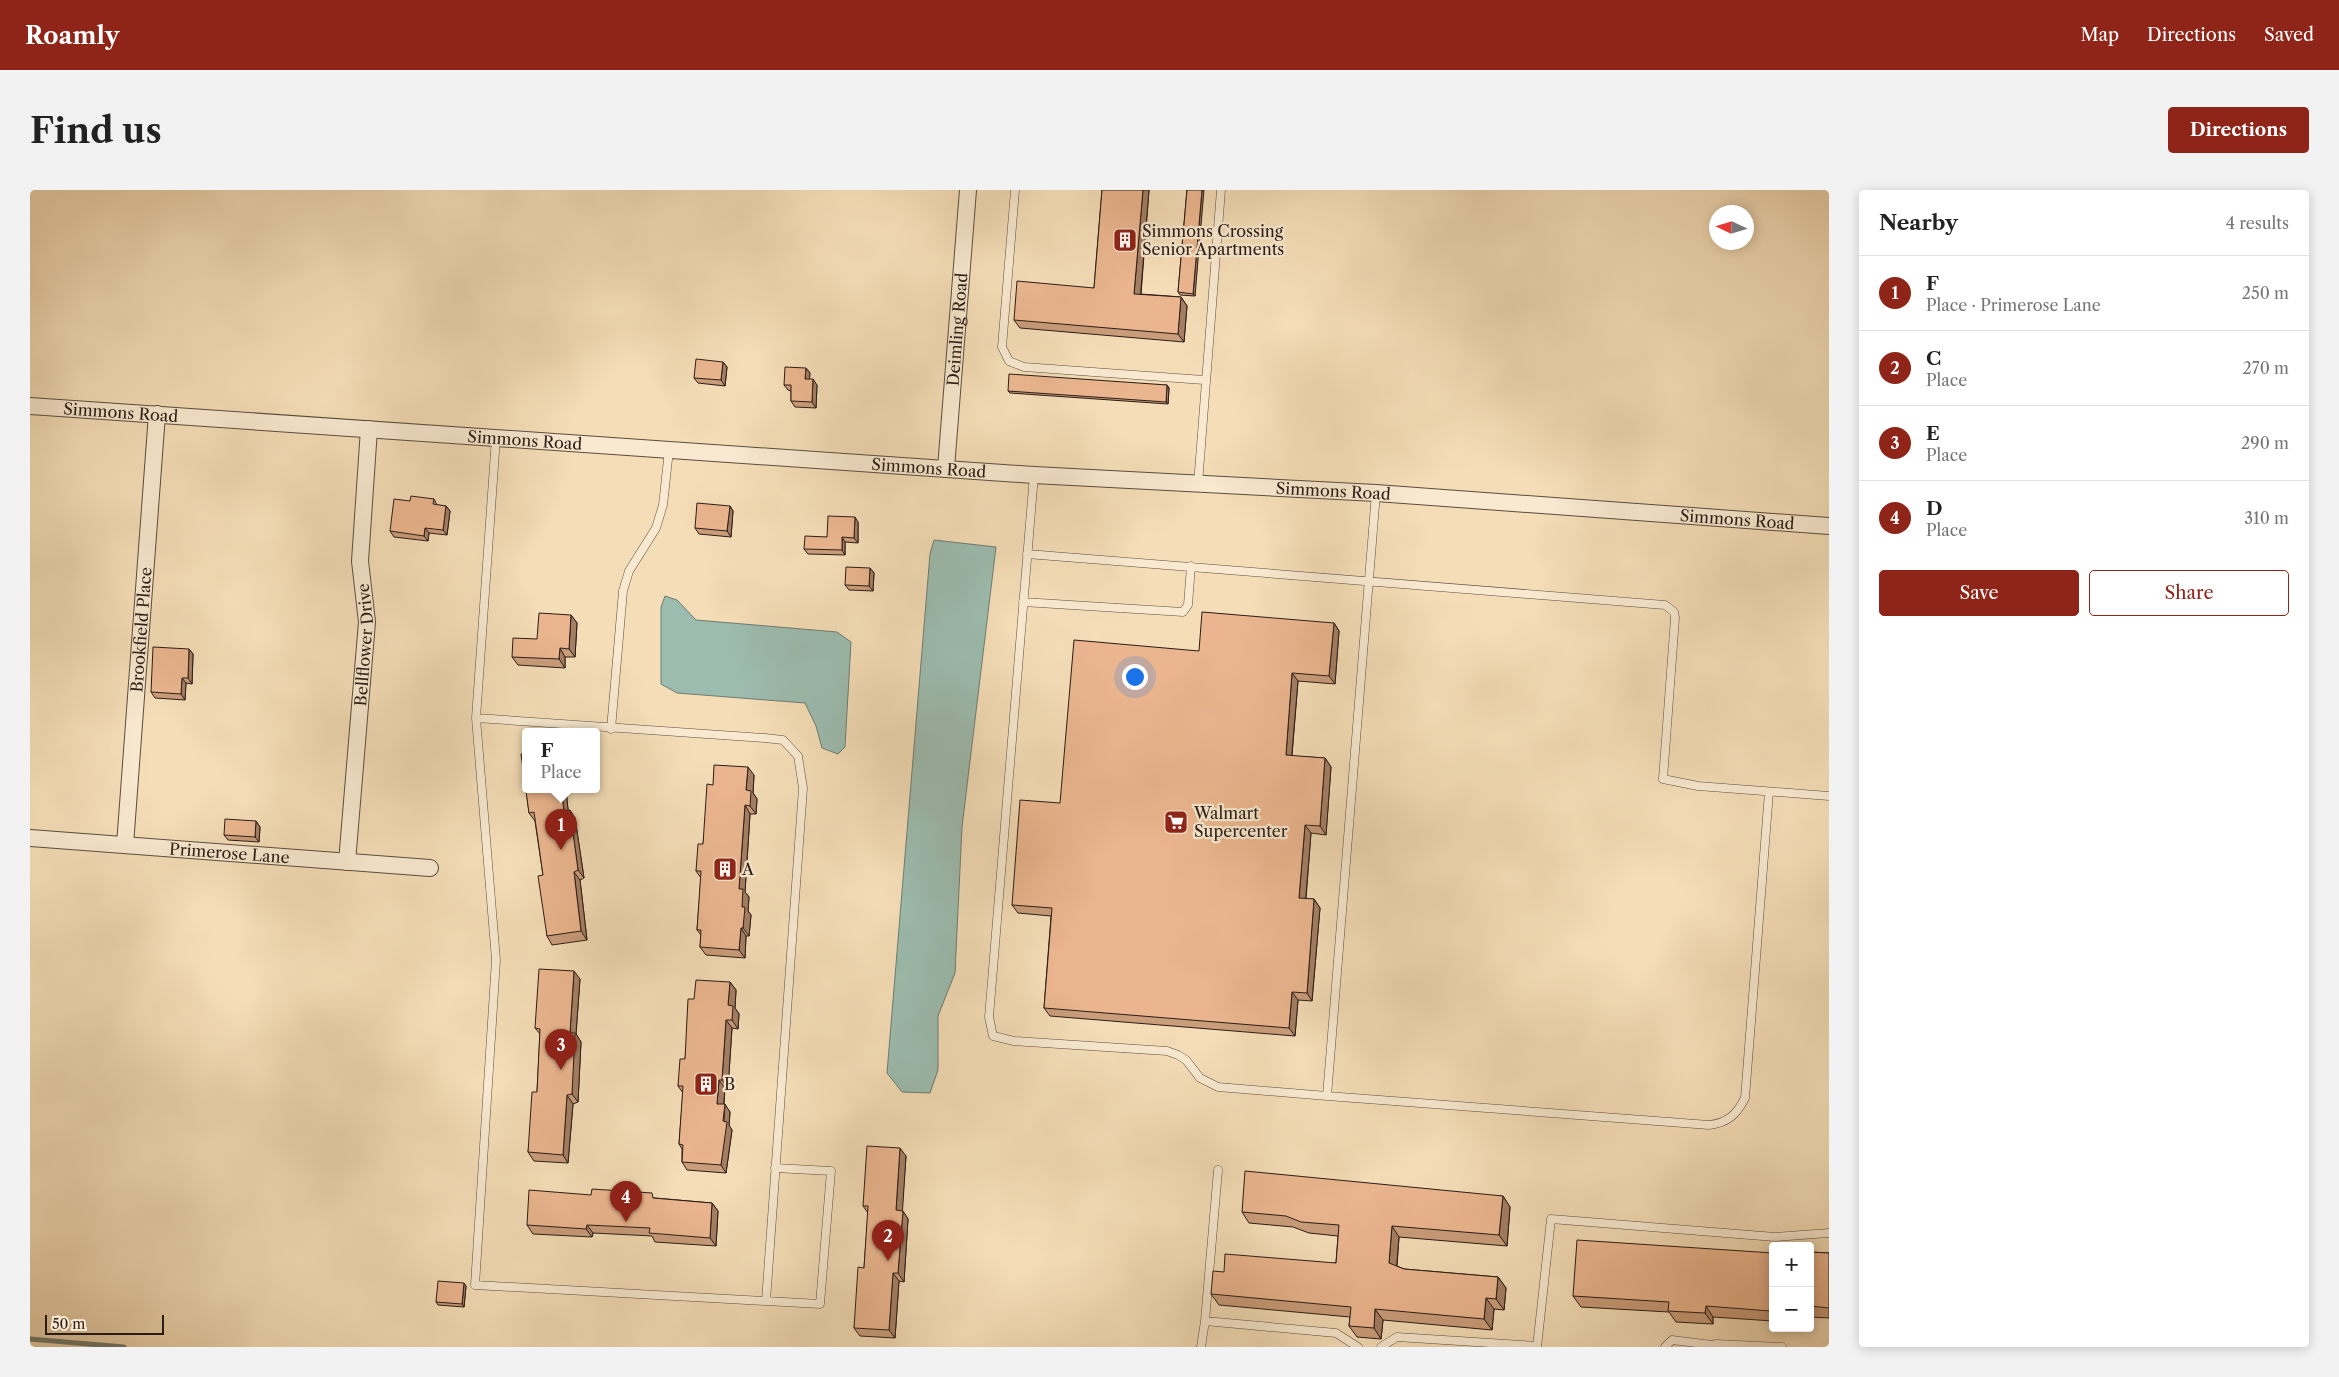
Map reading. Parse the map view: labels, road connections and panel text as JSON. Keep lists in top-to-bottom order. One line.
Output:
{"streets":{"street":["Deimling Road","Simmons Road","Brookfield Place","Bellflower Drive","Primerose Lane"]},"crossings":[["Deimling Road","Simmons Road"],["Simmons Road","Brookfield Place"],["Simmons Road","Bellflower Drive"],["Brookfield Place","Primerose Lane"],["Bellflower Drive","Primerose Lane"]],"places":{"building":["Simmons Crossing Senior Apartments","A","B"],"supermarket":["Walmart Supercenter"]},"scale_bar":"50 m","north":"left","page":{"header":"Roamly","nav":["Map","Directions","Saved"],"buttons":["Directions",["Save","Share"]],"title":"Find us","heading":["Nearby","4 results"],"list":[{"mark":"1","name":"F","note":"Place · Primerose Lane","value":"250 m"},{"mark":"2","name":"C","note":"Place","value":"270 m"},{"mark":"3","name":"E","note":"Place","value":"290 m"},{"mark":"4","name":"D","note":"Place","value":"310 m"}],"popup":["F","Place"],"pins":["1","3","4","2"],"map_buttons":["+","−"],"scale":"50 m"}}
